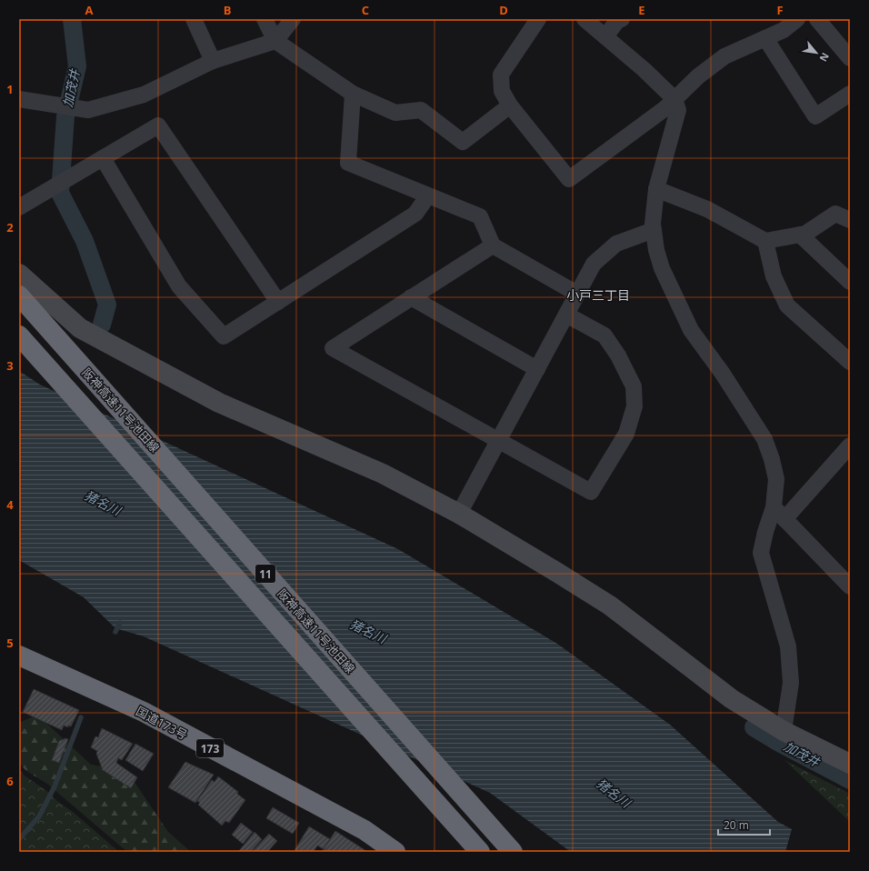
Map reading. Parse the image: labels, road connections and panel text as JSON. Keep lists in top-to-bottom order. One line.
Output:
{"streets":{"highway":["阪神高速11号池田線","11","国道173号","173"]},"districts":["小戸三丁目"],"water":["加茂井","猪名川"],"scale_bar":"20 m","north":"bottom right","grid":{"columns":["A","B","C","D","E","F"],"rows":["1","2","3","4","5","6"]}}
